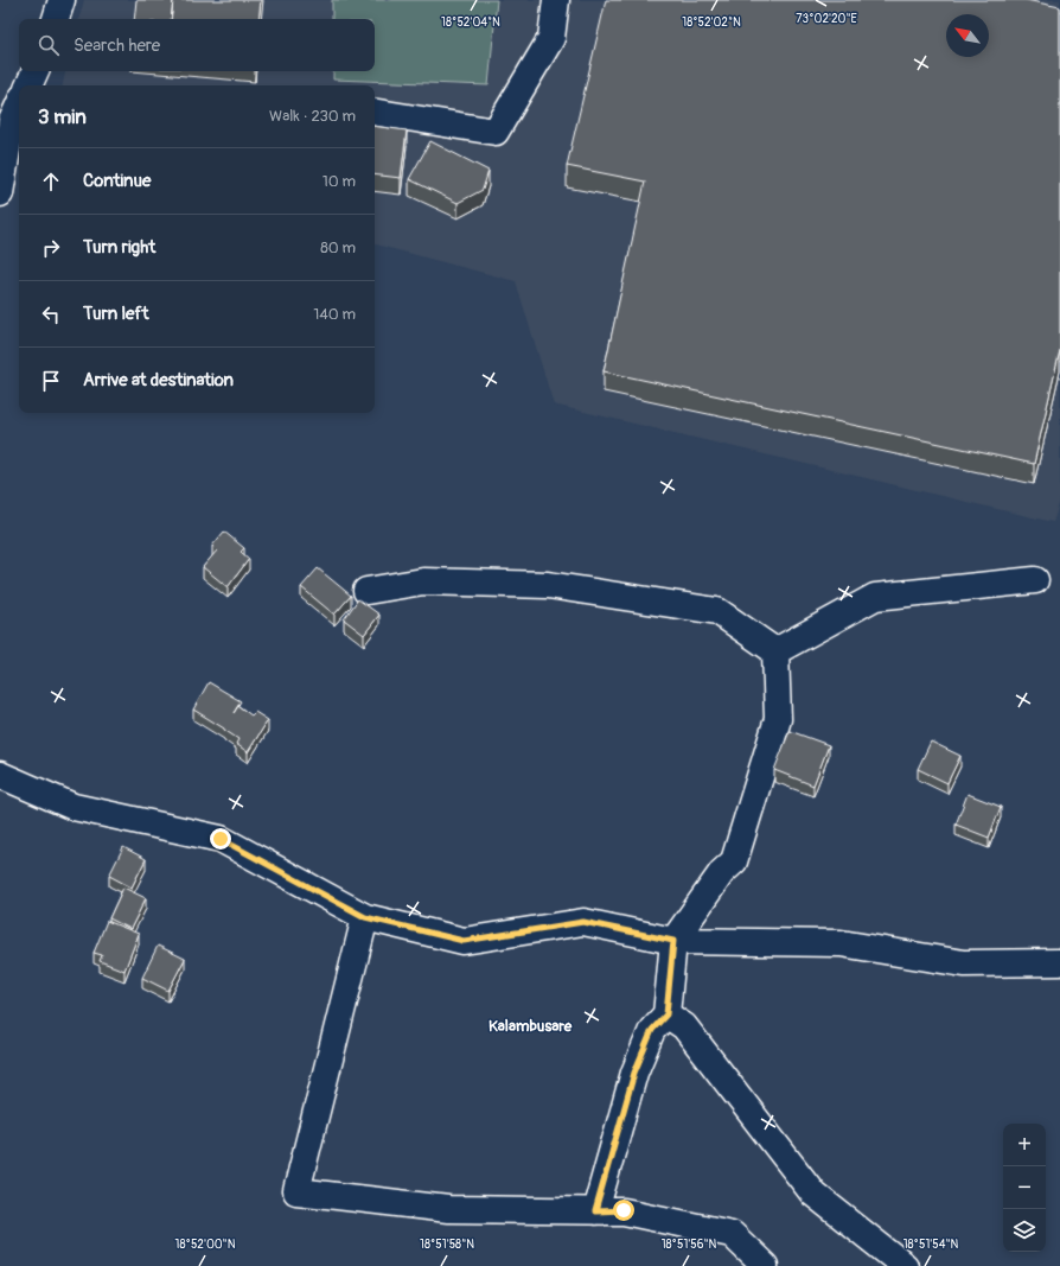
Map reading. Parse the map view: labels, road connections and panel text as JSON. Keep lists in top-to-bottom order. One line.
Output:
{"districts":["Kalambusare"],"north":"top left","page":{"search":"Search here","heading":["3 min","Walk · 230 m"],"list":[["Continue","10 m"],["Turn right","80 m"],["Turn left","140 m"],"Arrive at destination"],"map_buttons":["+","−"]},"coordinates":["73°02'20\"E","18°52'04\"N","18°52'02\"N","18°52'00\"N","18°51'58\"N","18°51'56\"N","18°51'54\"N"]}
